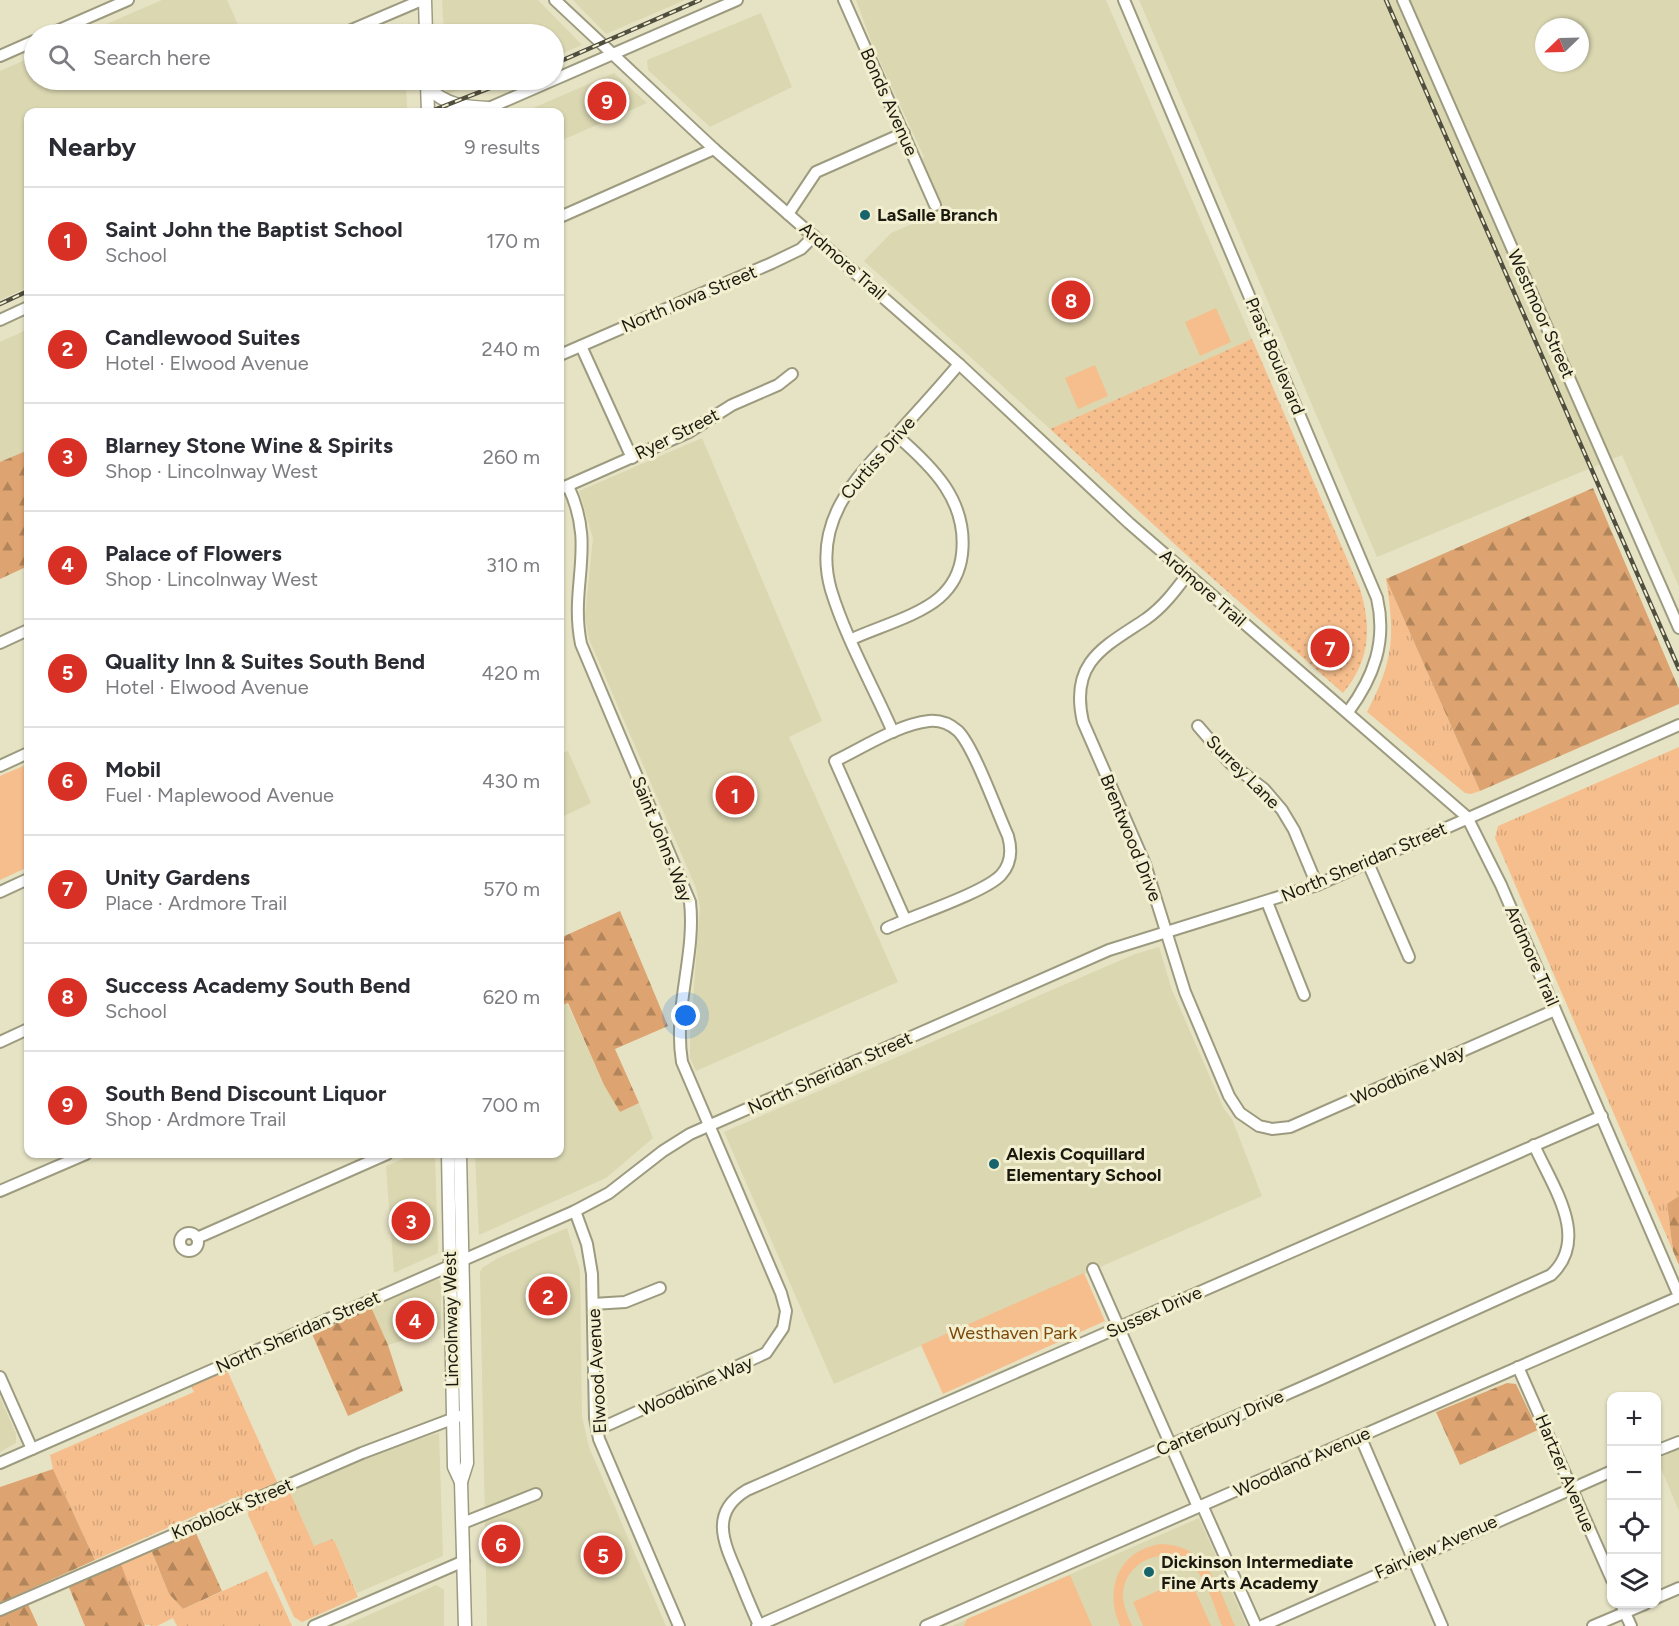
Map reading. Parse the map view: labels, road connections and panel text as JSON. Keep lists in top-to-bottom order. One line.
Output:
{"streets":{"main road":["Lincolnway West"],"street":["Bonds Avenue","Ardmore Trail","North Iowa Street","Westmoor Street","Prast Boulevard","Ryer Street","Curtiss Drive","Surrey Lane","Brentwood Drive","Saint Johns Way","North Sheridan Street","Woodbine Way","Sussex Drive","Elwood Avenue","Canterbury Drive","Woodland Avenue","Hartzer Avenue","Knoblock Street","Fairview Avenue"]},"crossings":[["Ardmore Trail","North Iowa Street"],["Ardmore Trail","Prast Boulevard"],["Ardmore Trail","Curtiss Drive"],["Ardmore Trail","Brentwood Drive"],["Ardmore Trail","North Sheridan Street"],["Ardmore Trail","Woodbine Way"],["Ardmore Trail","Sussex Drive"],["Ardmore Trail","Woodland Avenue"],["Ryer Street","Saint Johns Way"],["Surrey Lane","North Sheridan Street"],["Brentwood Drive","North Sheridan Street"],["Brentwood Drive","Woodbine Way"],["Saint Johns Way","North Sheridan Street"],["Saint Johns Way","Woodbine Way"],["North Sheridan Street","Lincolnway West"],["North Sheridan Street","Elwood Avenue"],["Woodbine Way","Elwood Avenue"],["Sussex Drive","Canterbury Drive"],["Lincolnway West","Knoblock Street"],["Woodland Avenue","Hartzer Avenue"],["Hartzer Avenue","Fairview Avenue"]],"parks":["Westhaven Park"],"places":["LaSalle Branch","Alexis Coquillard Elementary School","Dickinson Intermediate Fine Arts Academy"],"north":"bottom left","page":{"search":"Search here","pins":["9","8","7","1","3","2","4","6","5"],"heading":["Nearby","9 results"],"list":[{"mark":"1","name":"Saint John the Baptist School","note":"School","value":"170 m"},{"mark":"2","name":"Candlewood Suites","note":"Hotel · Elwood Avenue","value":"240 m"},{"mark":"3","name":"Blarney Stone Wine & Spirits","note":"Shop · Lincolnway West","value":"260 m"},{"mark":"4","name":"Palace of Flowers","note":"Shop · Lincolnway West","value":"310 m"},{"mark":"5","name":"Quality Inn & Suites South Bend","note":"Hotel · Elwood Avenue","value":"420 m"},{"mark":"6","name":"Mobil","note":"Fuel · Maplewood Avenue","value":"430 m"},{"mark":"7","name":"Unity Gardens","note":"Place · Ardmore Trail","value":"570 m"},{"mark":"8","name":"Success Academy South Bend","note":"School","value":"620 m"},{"mark":"9","name":"South Bend Discount Liquor","note":"Shop · Ardmore Trail","value":"700 m"}],"map_buttons":["+","−"]}}
